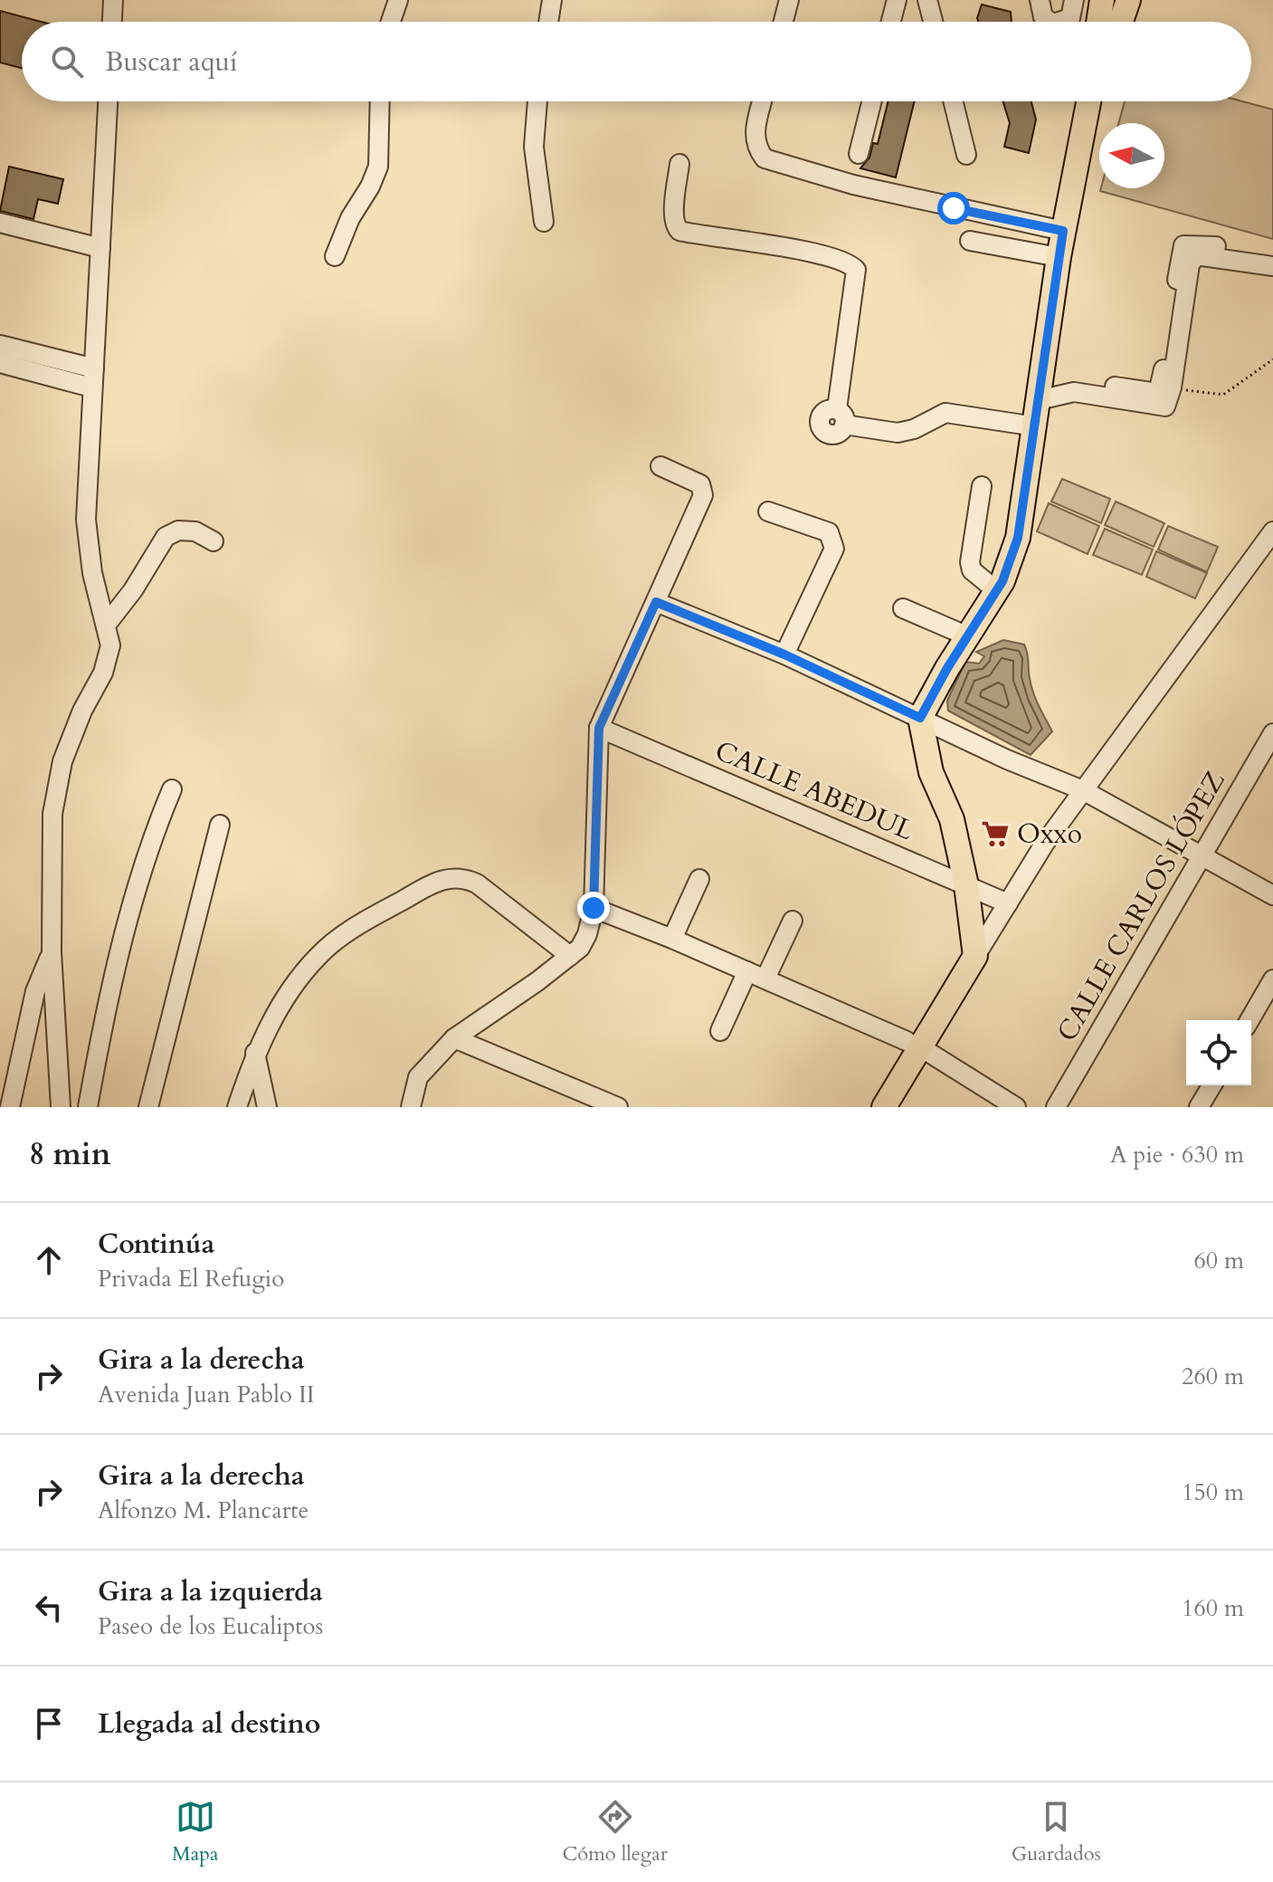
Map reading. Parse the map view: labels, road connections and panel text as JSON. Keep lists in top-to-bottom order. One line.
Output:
{"streets":{"street":["CALLE ABEDUL","CALLE CARLOS LÓPEZ"]},"places":{"supermarket":["Oxxo"]},"north":"left","page":{"search":"Buscar aquí","heading":["8 min","A pie · 630 m"],"list":[["Continúa","Privada El Refugio","60 m"],["Gira a la derecha","Avenida Juan Pablo II","260 m"],["Gira a la derecha","Alfonzo M. Plancarte","150 m"],["Gira a la izquierda","Paseo de los Eucaliptos","160 m"],"Llegada al destino"],"nav":["Mapa","Cómo llegar","Guardados"]}}
